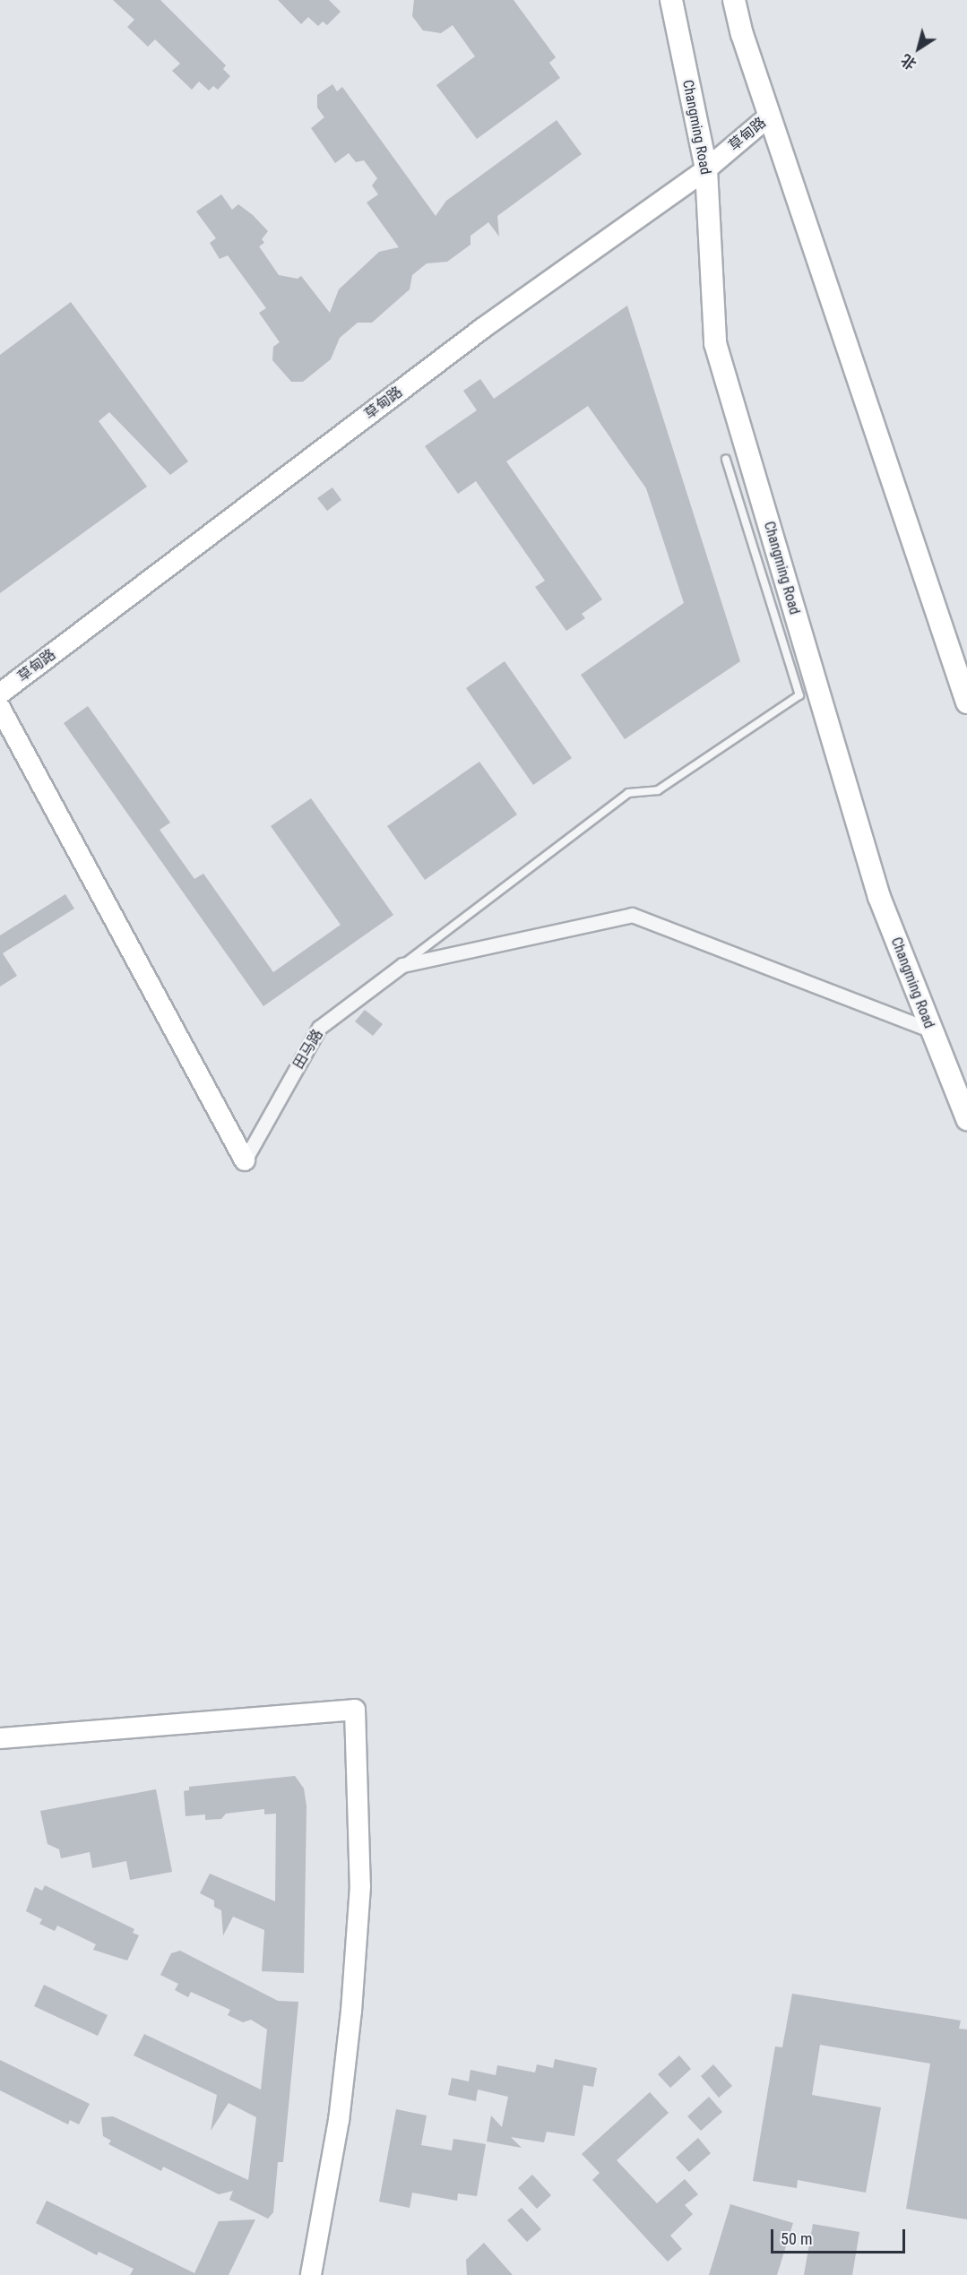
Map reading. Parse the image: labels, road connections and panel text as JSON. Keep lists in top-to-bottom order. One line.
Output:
{"streets":{"main road":["Changming Road"],"street":["草甸路","田马路"]},"crossings":[["Changming Road","草甸路"]],"scale_bar":"50 m","north":"bottom left"}
